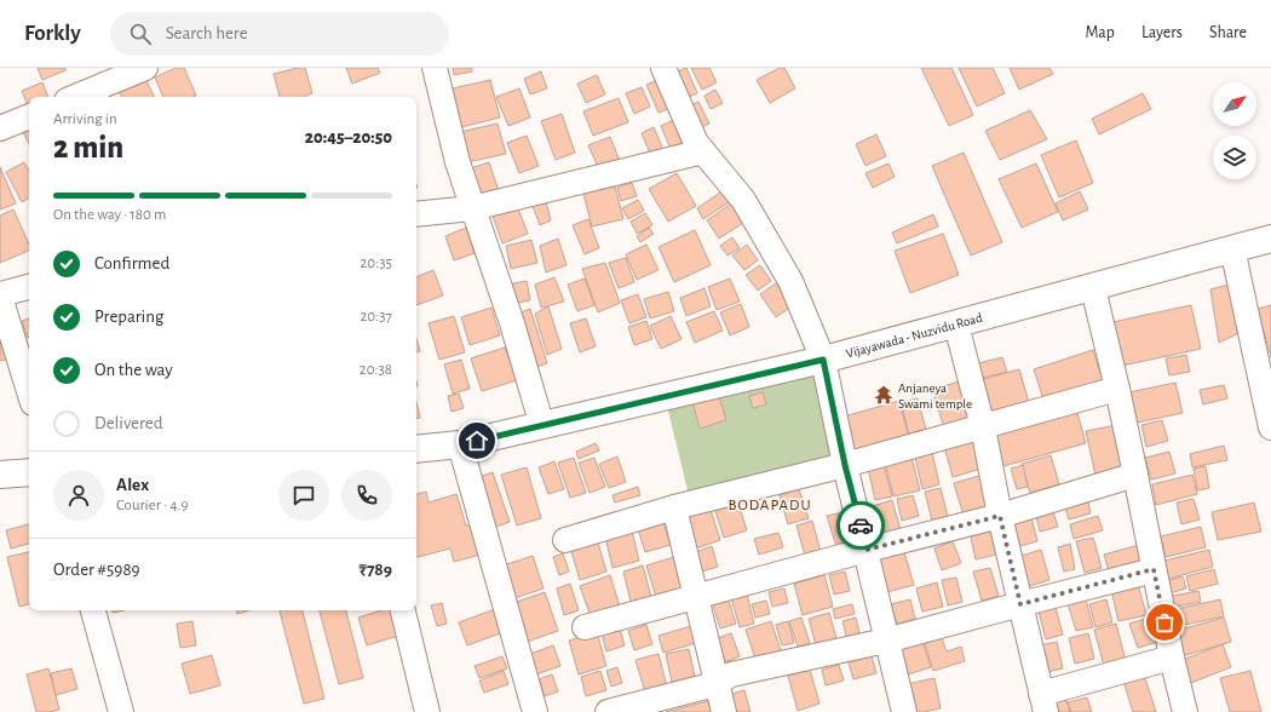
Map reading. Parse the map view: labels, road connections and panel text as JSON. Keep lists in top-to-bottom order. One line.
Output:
{"streets":{"street":["Vijayawada - Nuzvidu Road"]},"districts":["BODAPADU"],"places":{"temple":["Anjaneya Swami temple"]},"north":"top right","page":{"header":"Forkly","search":"Search here","nav":["Map","Layers","Share"],"heading":["2 min","Arriving in","20:45–20:50"],"panel":["Alex","Courier · 4.9","Order #5989","₹789"],"bar":"On the way · 180 m","list":[["Confirmed","20:35"],["Preparing","20:37"],["On the way","20:38"],"Delivered"]}}
